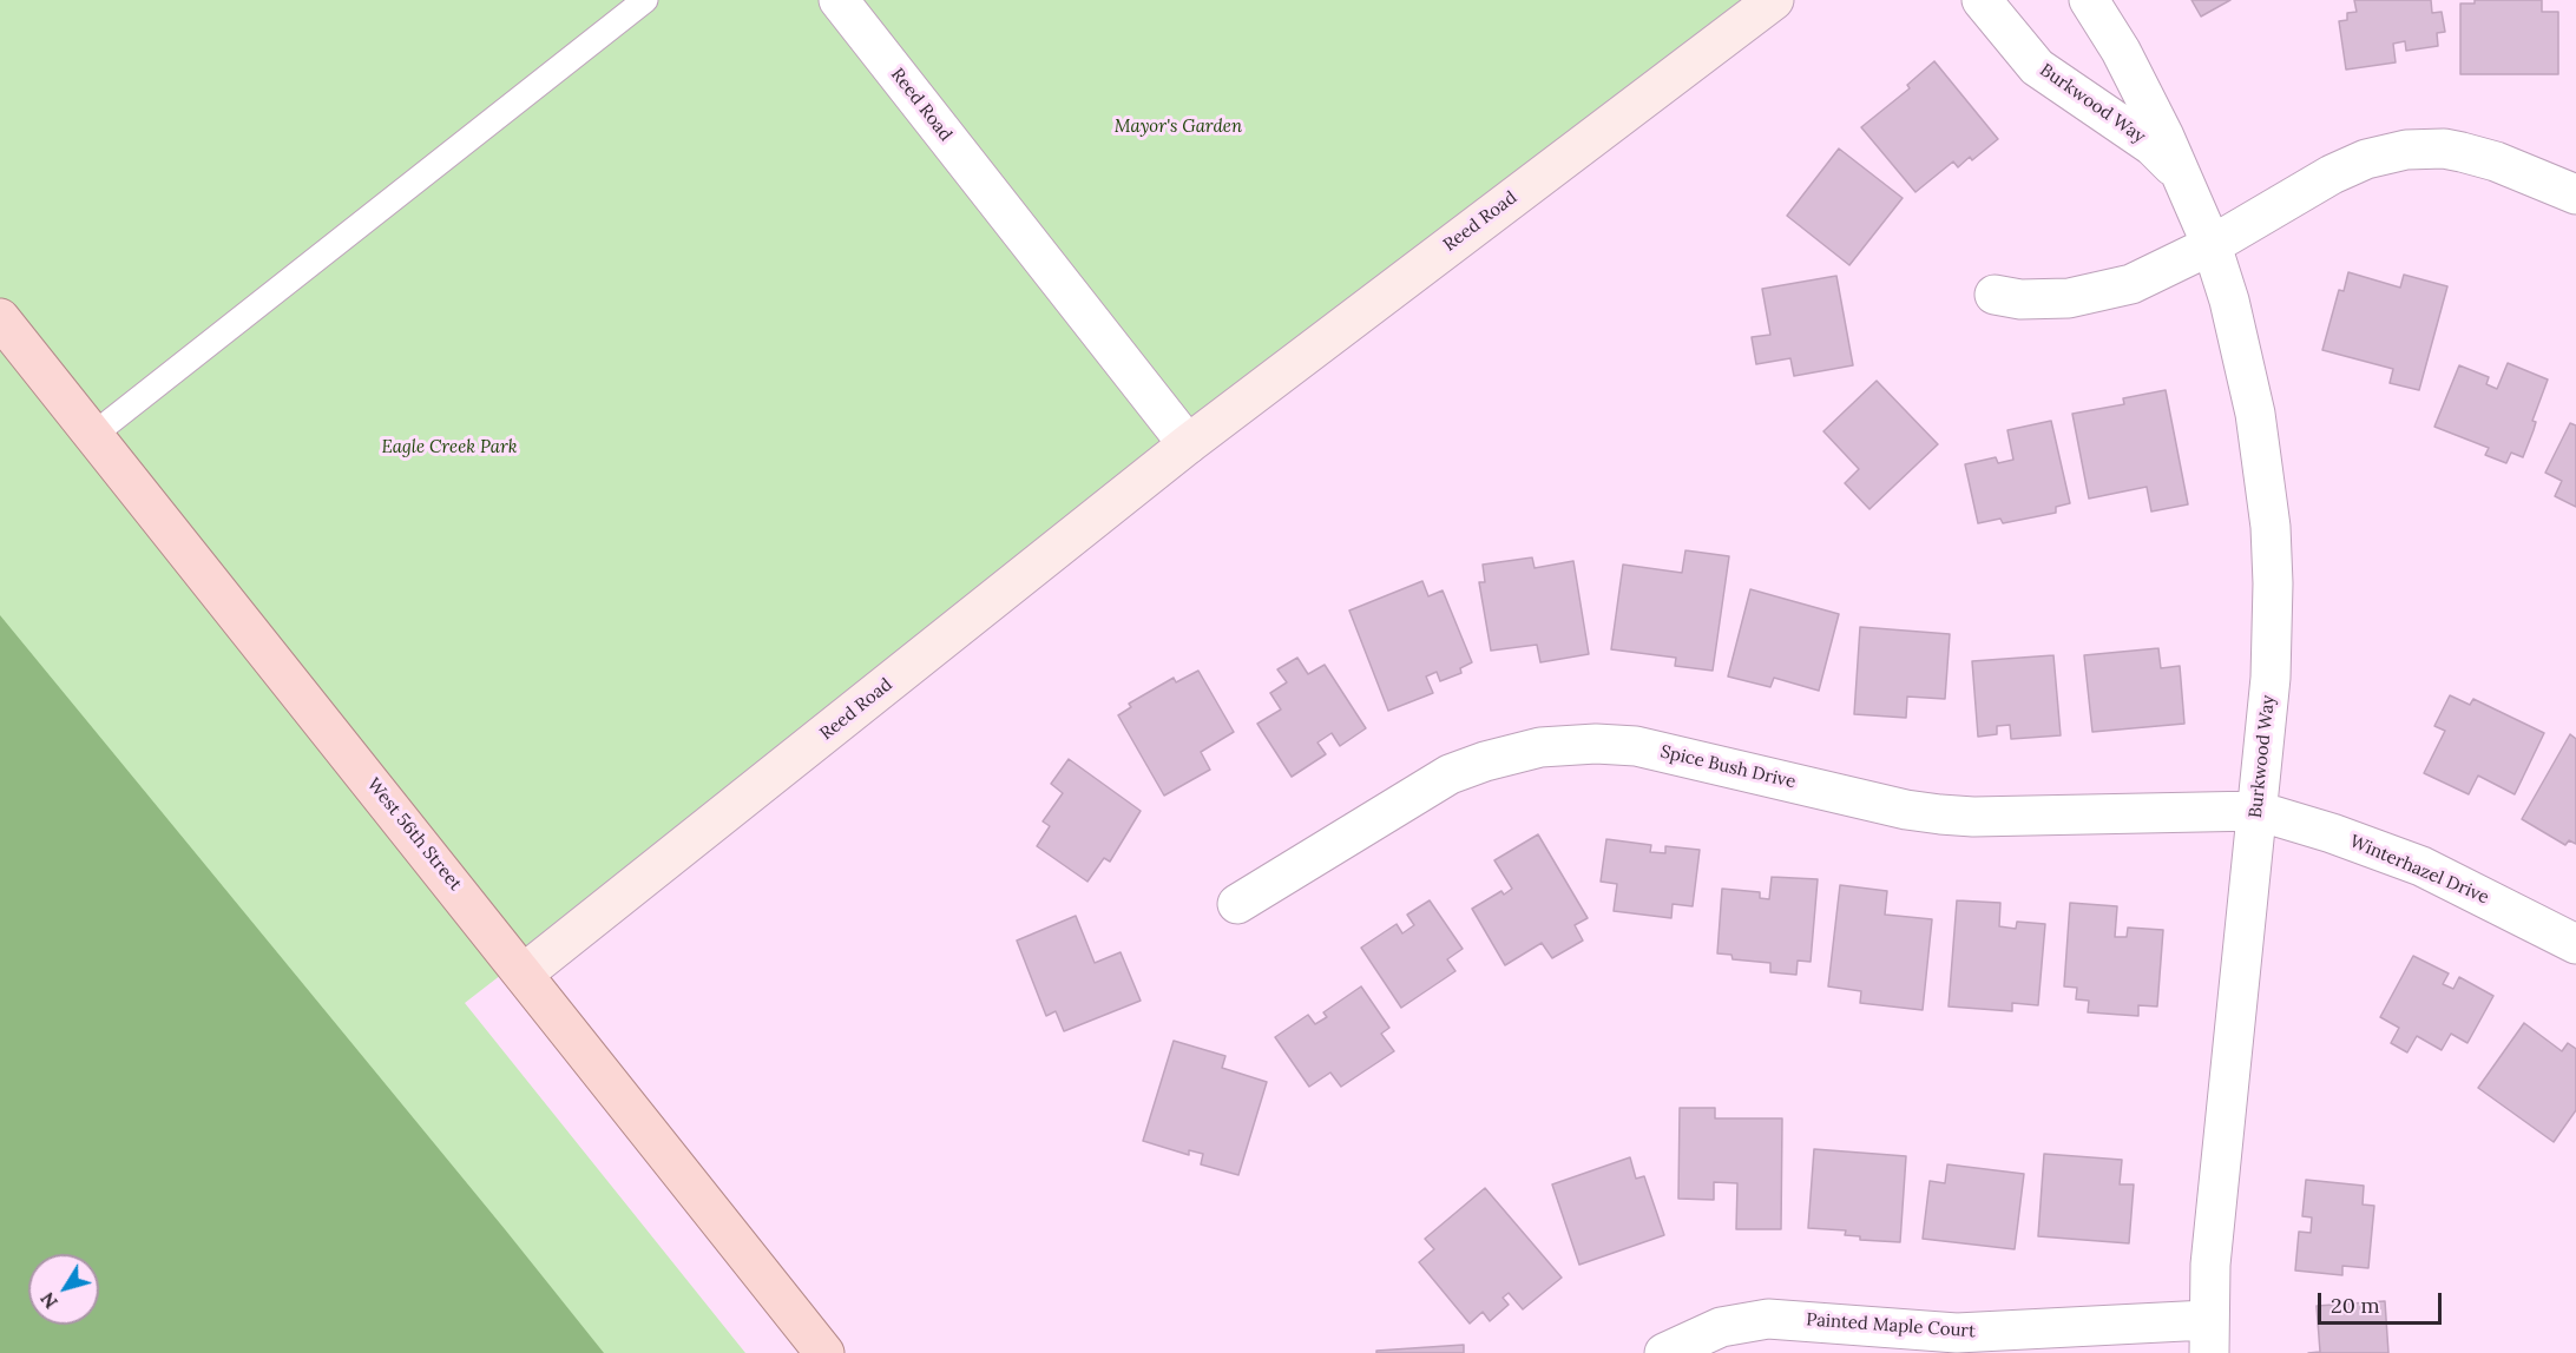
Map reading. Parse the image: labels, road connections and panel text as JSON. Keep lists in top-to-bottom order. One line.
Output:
{"streets":{"main road":["Reed Road","West 56th Street"],"street":["Burkwood Way","Spice Bush Drive","Winterhazel Drive","Painted Maple Court"]},"crossings":[["Burkwood Way","Spice Bush Drive"],["Burkwood Way","Winterhazel Drive"],["Burkwood Way","Painted Maple Court"],["Reed Road","West 56th Street"],["Spice Bush Drive","Winterhazel Drive"]],"parks":["Mayor's Garden","Eagle Creek Park"],"scale_bar":"20 m","north":"bottom left"}
